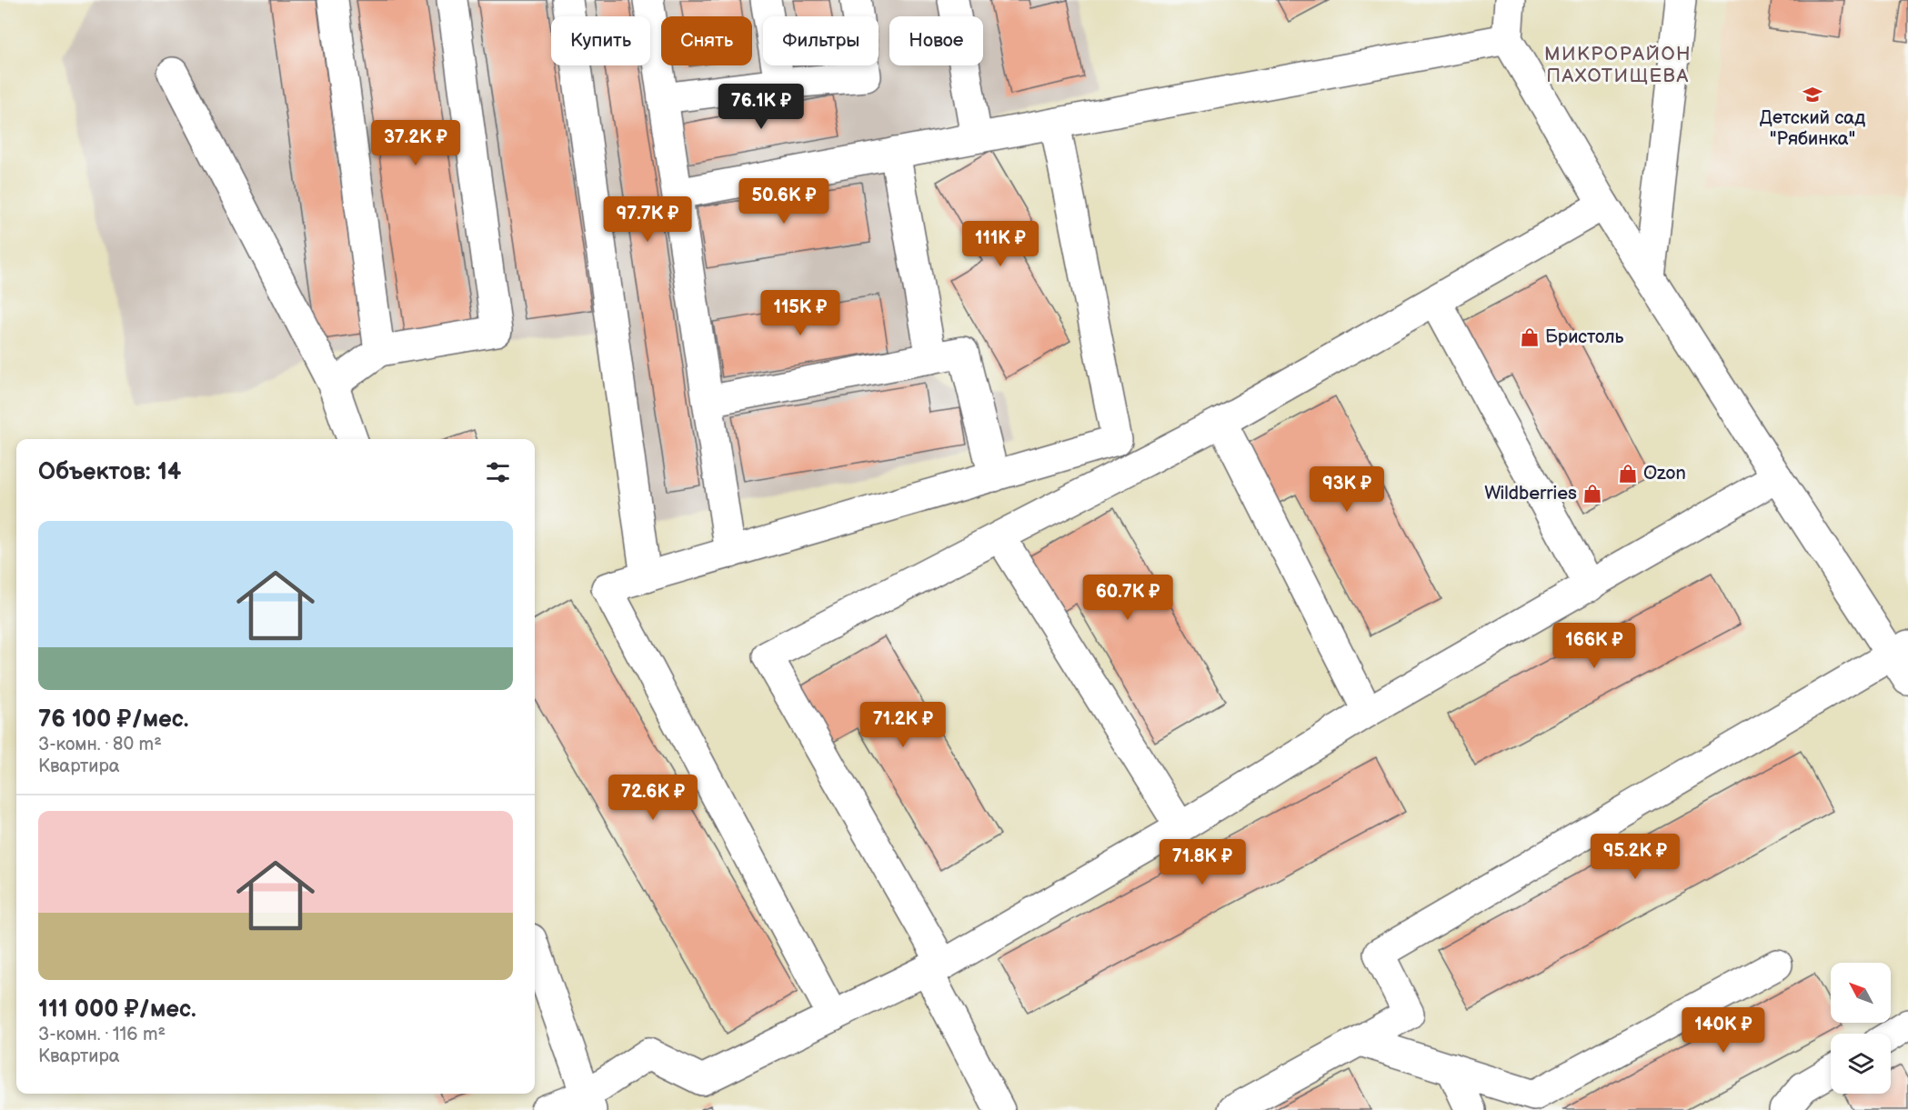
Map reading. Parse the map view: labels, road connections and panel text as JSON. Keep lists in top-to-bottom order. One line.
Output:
{"districts":["МИКРОРАЙОН ПАХОТИЩЕВА"],"places":{"school or university":["Детский сад \"Рябинка\""],"shop":["Бристоль","Ozon","Wildberries"]},"north":"top left","page":{"chip":["Купить","Снять","Фильтры","Новое"],"price":["76.1K ₽","37.2K ₽","50.6K ₽","97.7K ₽","111K ₽","115K ₽","93K ₽","60.7K ₽","166K ₽","71.2K ₽","72.6K ₽","95.2K ₽","71.8K ₽","140K ₽"],"heading":"Объектов: 14","list":[{"name":"76 100 ₽/мес.","note":"3-комн. · 80 m² · Квартира"},{"name":"111 000 ₽/мес.","note":"3-комн. · 116 m² · Квартира"}]}}
